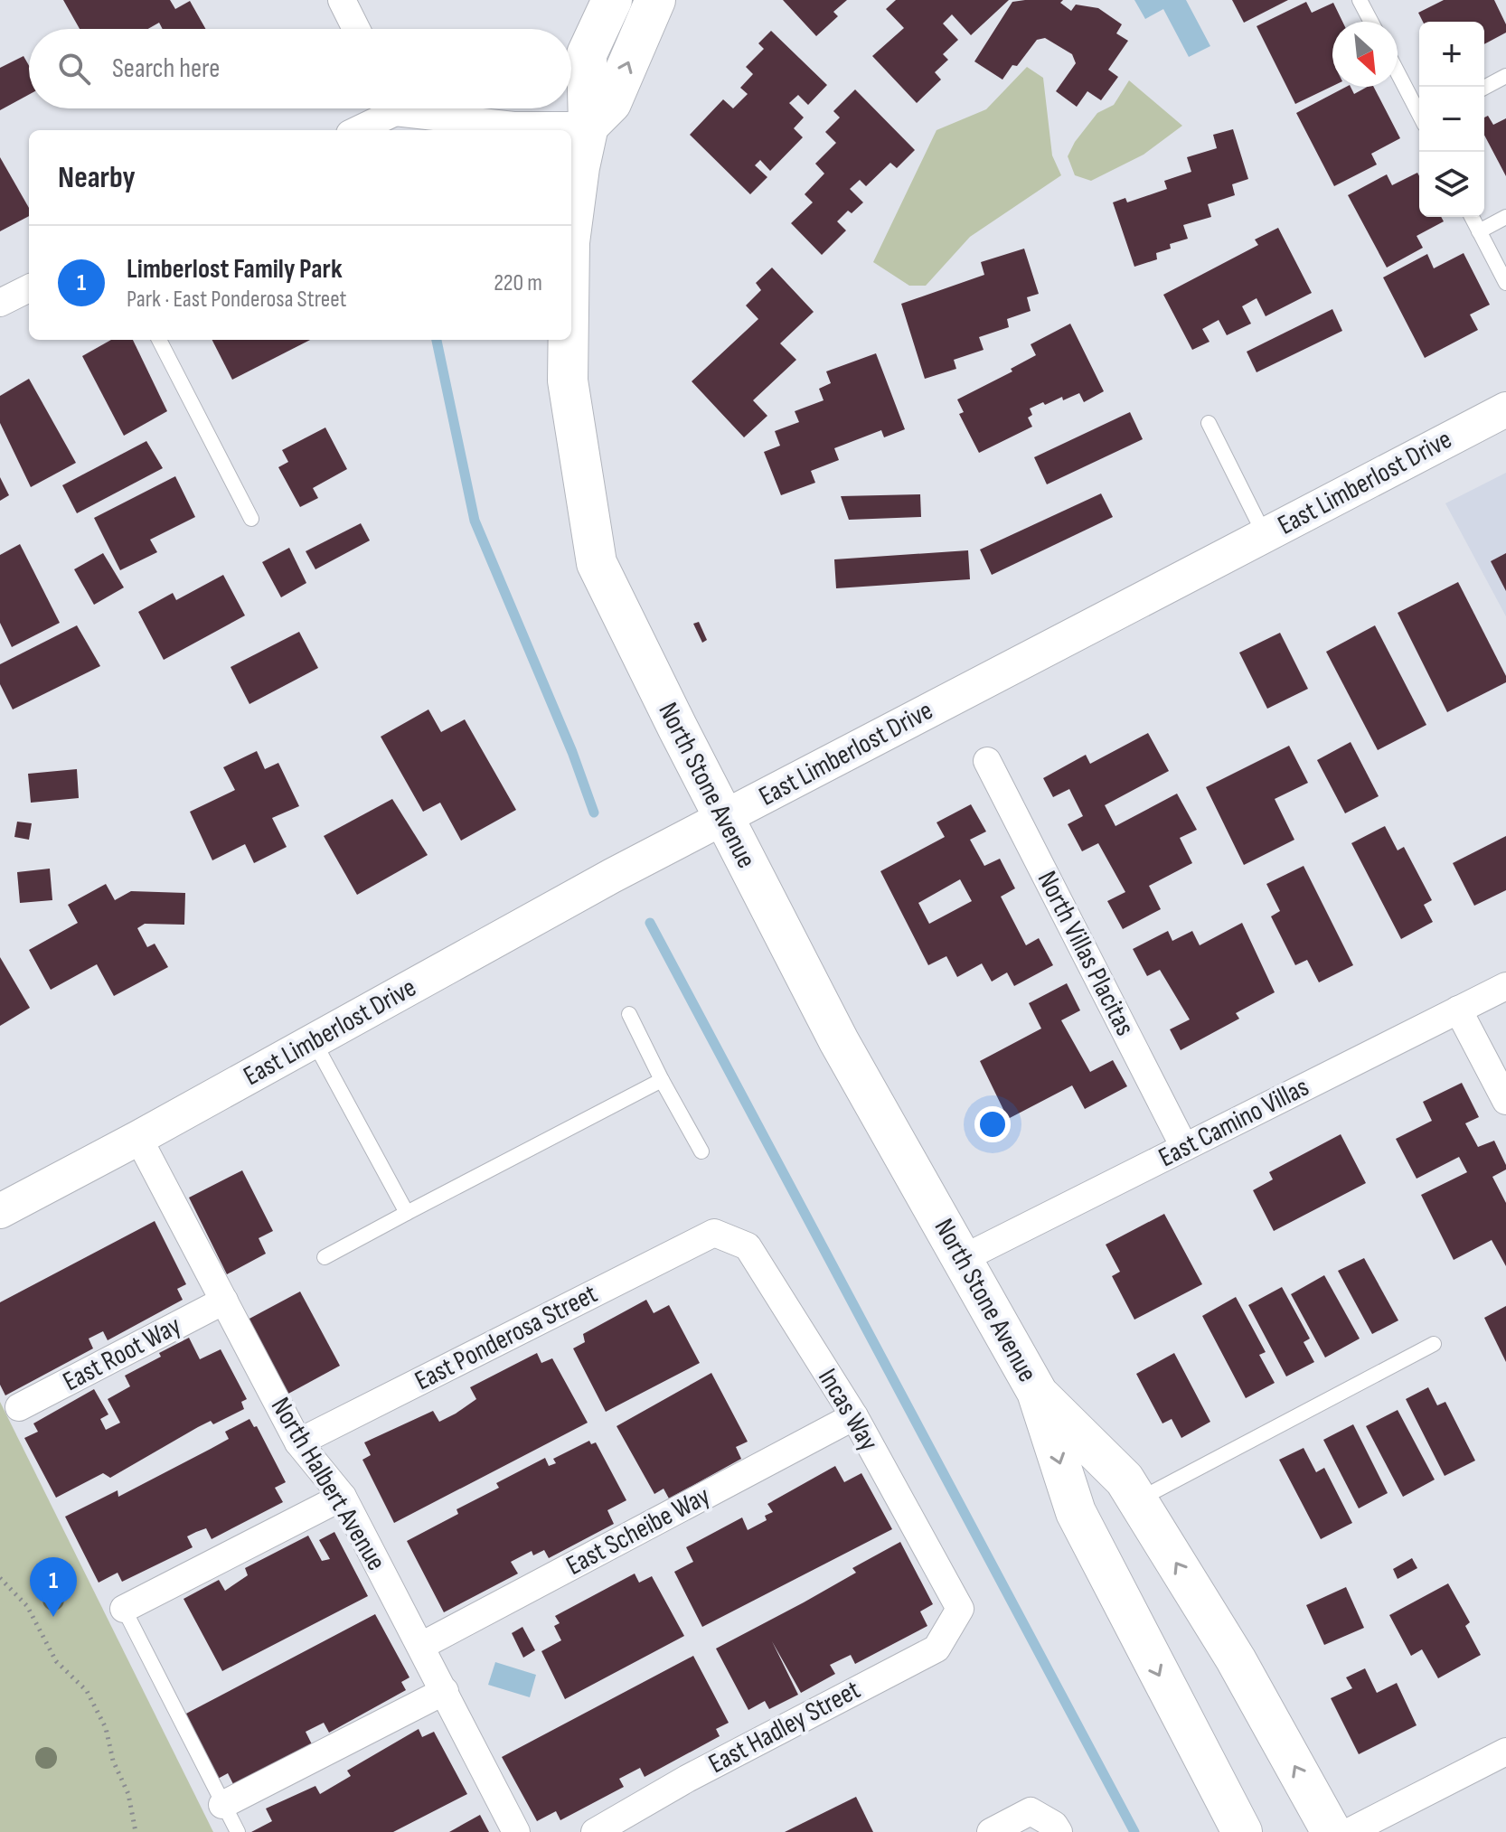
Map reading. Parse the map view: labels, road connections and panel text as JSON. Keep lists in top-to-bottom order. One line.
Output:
{"streets":{"main road":["North Stone Avenue"],"street":["East Limberlost Drive","North Villas Placitas","East Camino Villas","East Ponderosa Street","East Root Way","Incas Way","North Halbert Avenue","East Scheibe Way","East Hadley Street"]},"crossings":[["East Limberlost Drive","North Stone Avenue"],["East Limberlost Drive","North Halbert Avenue"],["North Stone Avenue","East Camino Villas"],["North Villas Placitas","East Camino Villas"],["East Ponderosa Street","Incas Way"],["East Ponderosa Street","North Halbert Avenue"],["East Root Way","North Halbert Avenue"],["Incas Way","East Scheibe Way"],["Incas Way","East Hadley Street"],["North Halbert Avenue","East Scheibe Way"]],"north":"bottom right","page":{"map_buttons":["+","−"],"search":"Search here","heading":"Nearby","list":[{"mark":"1","name":"Limberlost Family Park","note":"Park · East Ponderosa Street","value":"220 m"}],"pins":"1"}}
